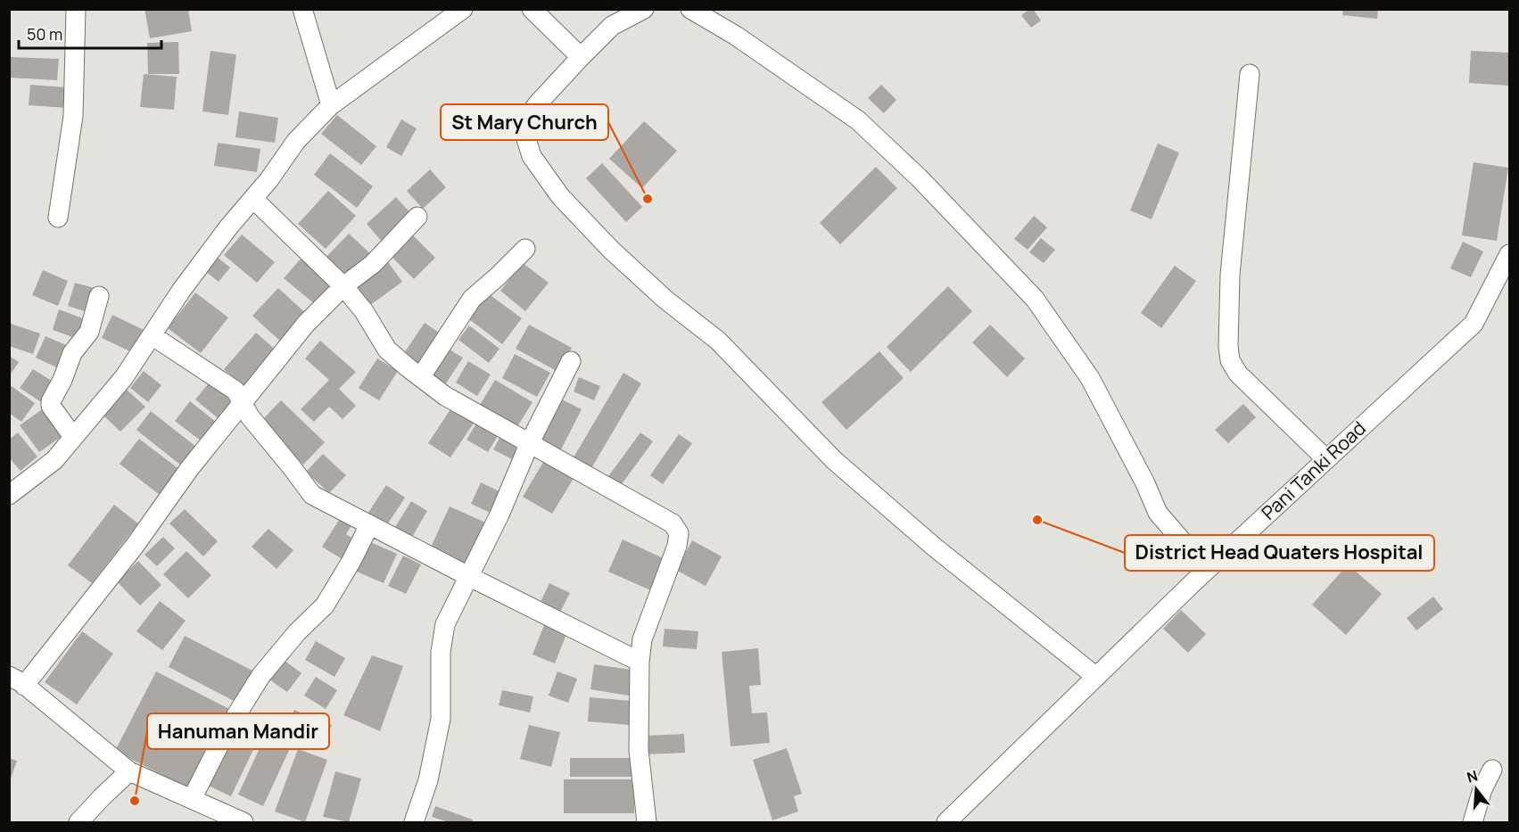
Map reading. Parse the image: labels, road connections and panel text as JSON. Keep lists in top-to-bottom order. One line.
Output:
{"streets":{"street":["Pani Tanki Road"]},"places":["St Mary Church","District Head Quaters Hospital","Hanuman Mandir"],"scale_bar":"50 m","north":"top"}
